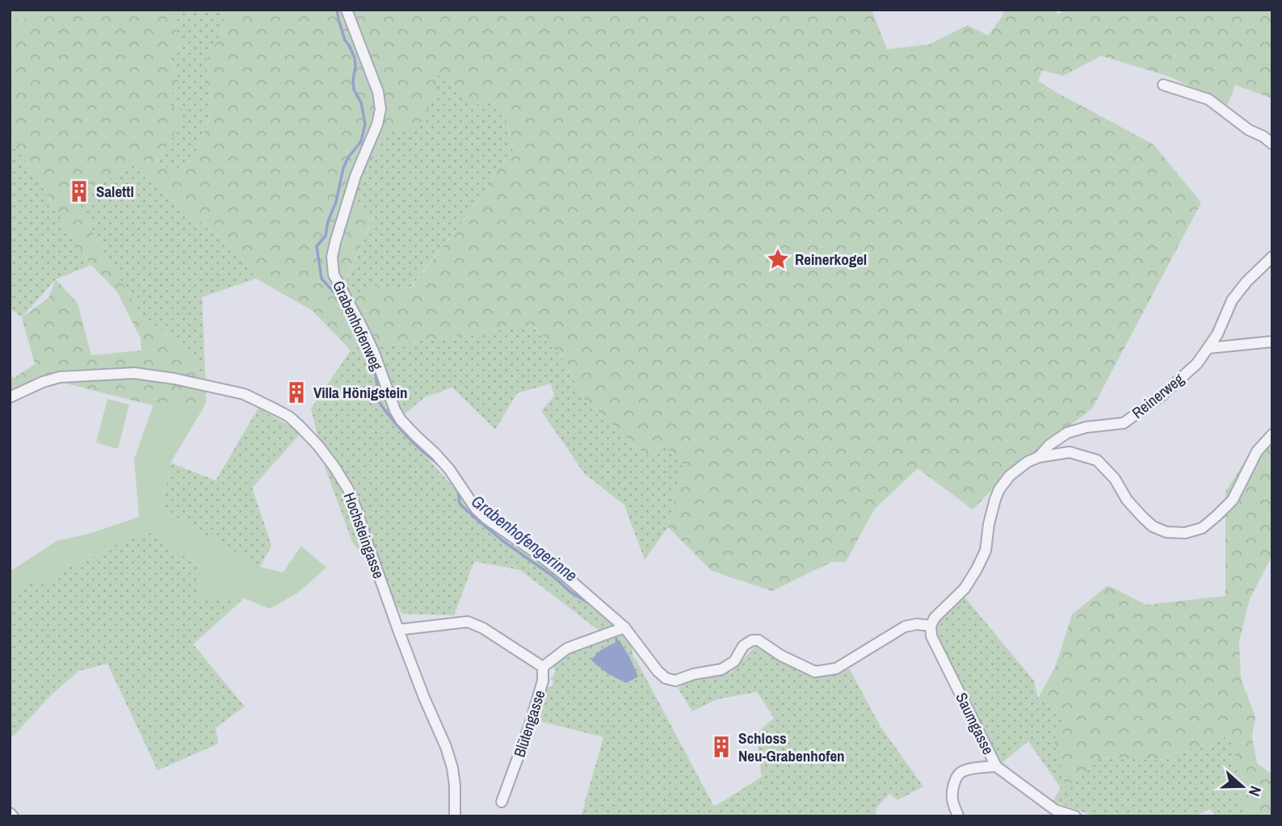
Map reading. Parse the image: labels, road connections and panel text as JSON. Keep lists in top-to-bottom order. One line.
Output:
{"streets":{"street":["Grabenhofenweg","Reinerweg","Hochsteingasse","Blütengasse","Saumgasse"]},"crossings":[["Grabenhofenweg","Saumgasse"]],"water":["Grabenhofengerinne"],"places":{"building":["Salettl","Villa Hönigstein","Schloss Neu-Grabenhofen"],"place":["Reinerkogel"]},"north":"right"}
